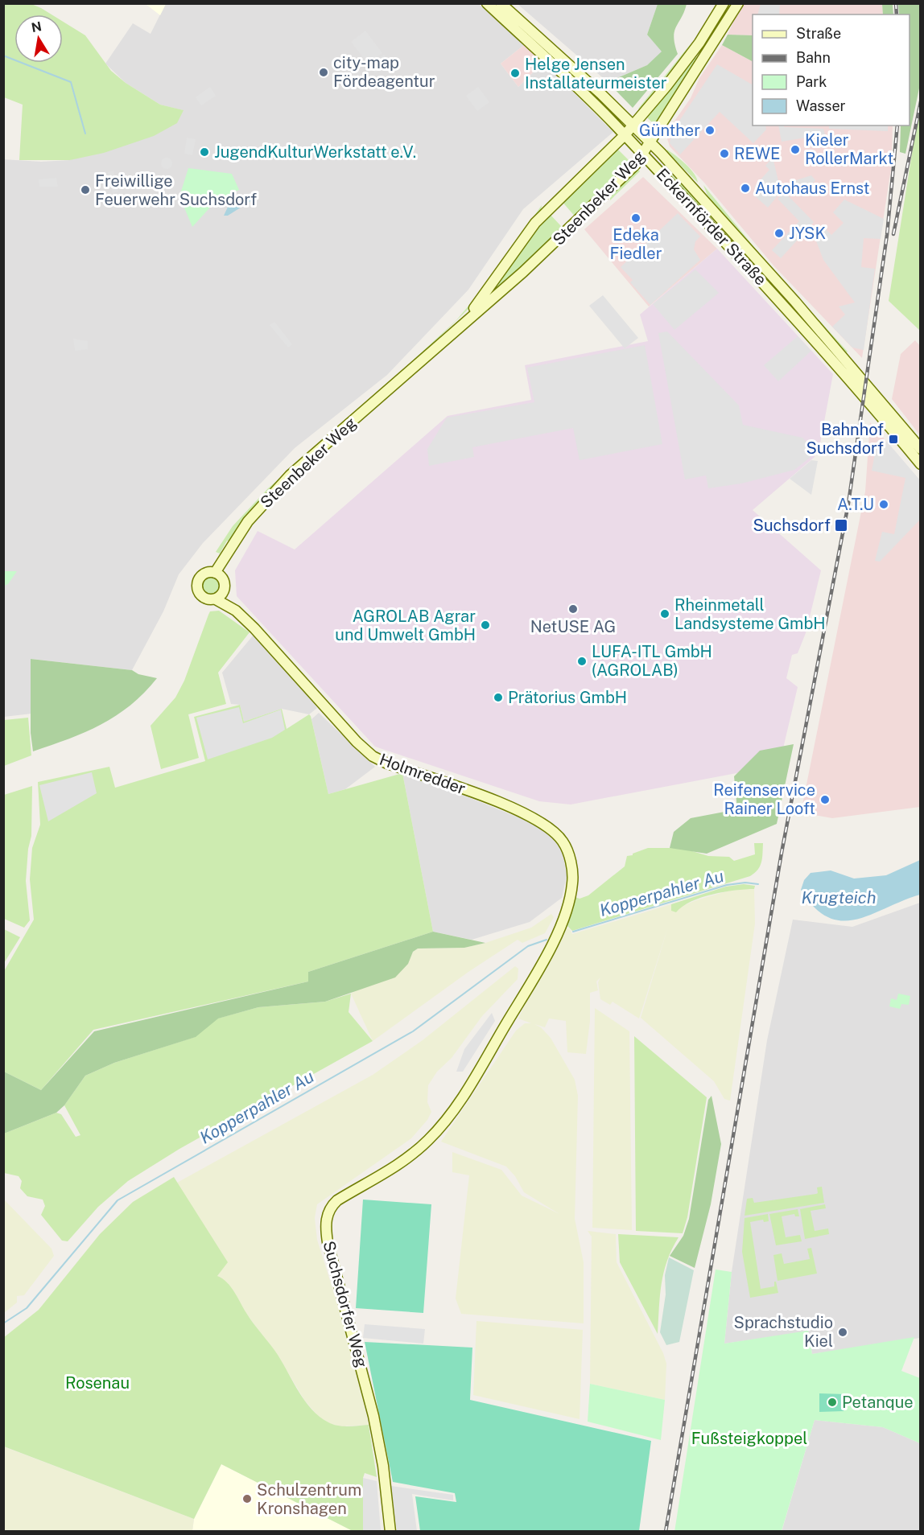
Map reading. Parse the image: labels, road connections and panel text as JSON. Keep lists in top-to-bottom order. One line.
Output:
{"streets":{"street":["Steenbeker Weg","Eckernförder Straße","Holmredder","Suchsdorfer Weg"]},"crossings":[["Steenbeker Weg","Eckernförder Straße"],["Steenbeker Weg","Holmredder"],["Holmredder","Suchsdorfer Weg"]],"water":["Kopperpahler Au","Krugteich"],"parks":["Rosenau","Fußsteigkoppel"],"places":{"other":["city-map Fördeagentur","Helge Jensen Installateurmeister","Günther","Kieler RollerMarkt","JugendKulturWerkstatt e.V.","REWE","Autohaus Ernst","Freiwillige Feuerwehr Suchsdorf","Edeka Fiedler","JYSK","A.T.U","NetUSE AG","Rheinmetall Landsysteme GmbH","AGROLAB Agrar und Umwelt GmbH","LUFA-ITL GmbH (AGROLAB)","Prätorius GmbH","Reifenservice Rainer Looft","Sprachstudio Kiel","Petanque","Schulzentrum Kronshagen"],"transit":["Bahnhof Suchsdorf","Suchsdorf"]},"legend":["Straße","Bahn","Park","Wasser"],"north":"top"}
